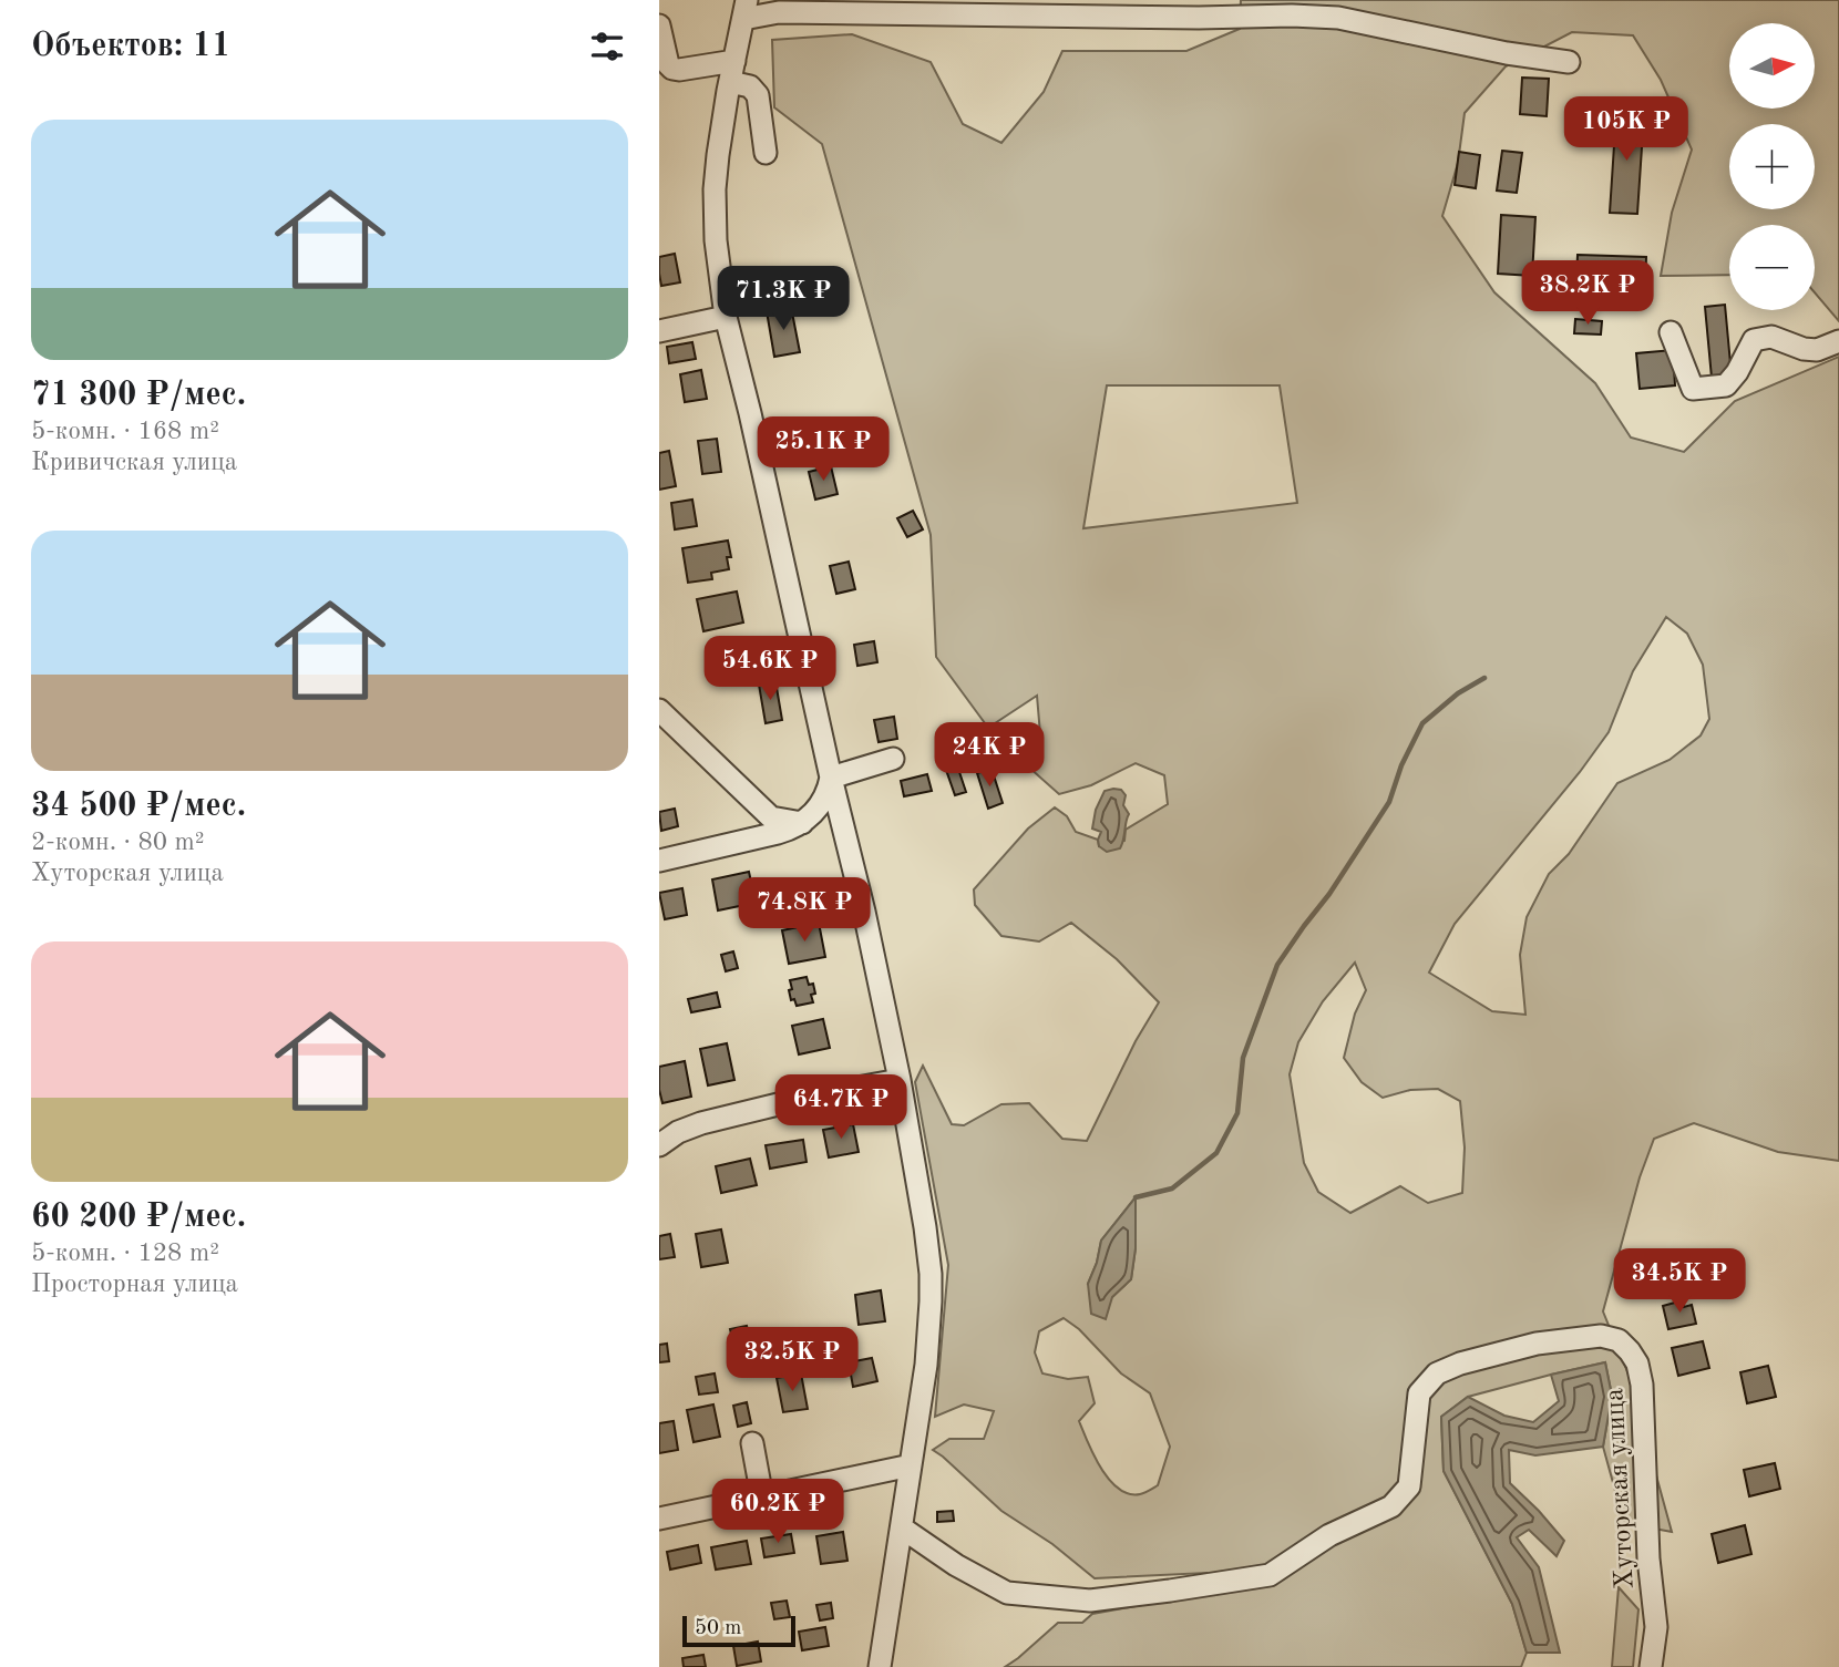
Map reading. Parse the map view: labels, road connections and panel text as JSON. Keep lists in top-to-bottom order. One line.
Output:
{"streets":{"street":["Хуторская улица"]},"scale_bar":"50 m","north":"right","page":{"heading":"Объектов: 11","map_buttons":["+","−"],"list":[{"name":"71 300 ₽/мес.","note":"5-комн. · 168 m² · Кривичская улица"},{"name":"34 500 ₽/мес.","note":"2-комн. · 80 m² · Хуторская улица"},{"name":"60 200 ₽/мес.","note":"5-комн. · 128 m² · Просторная улица"}],"price":["105K ₽","38.2K ₽","71.3K ₽","25.1K ₽","54.6K ₽","24K ₽","74.8K ₽","64.7K ₽","34.5K ₽","32.5K ₽","60.2K ₽"],"scale":"50 m"}}
